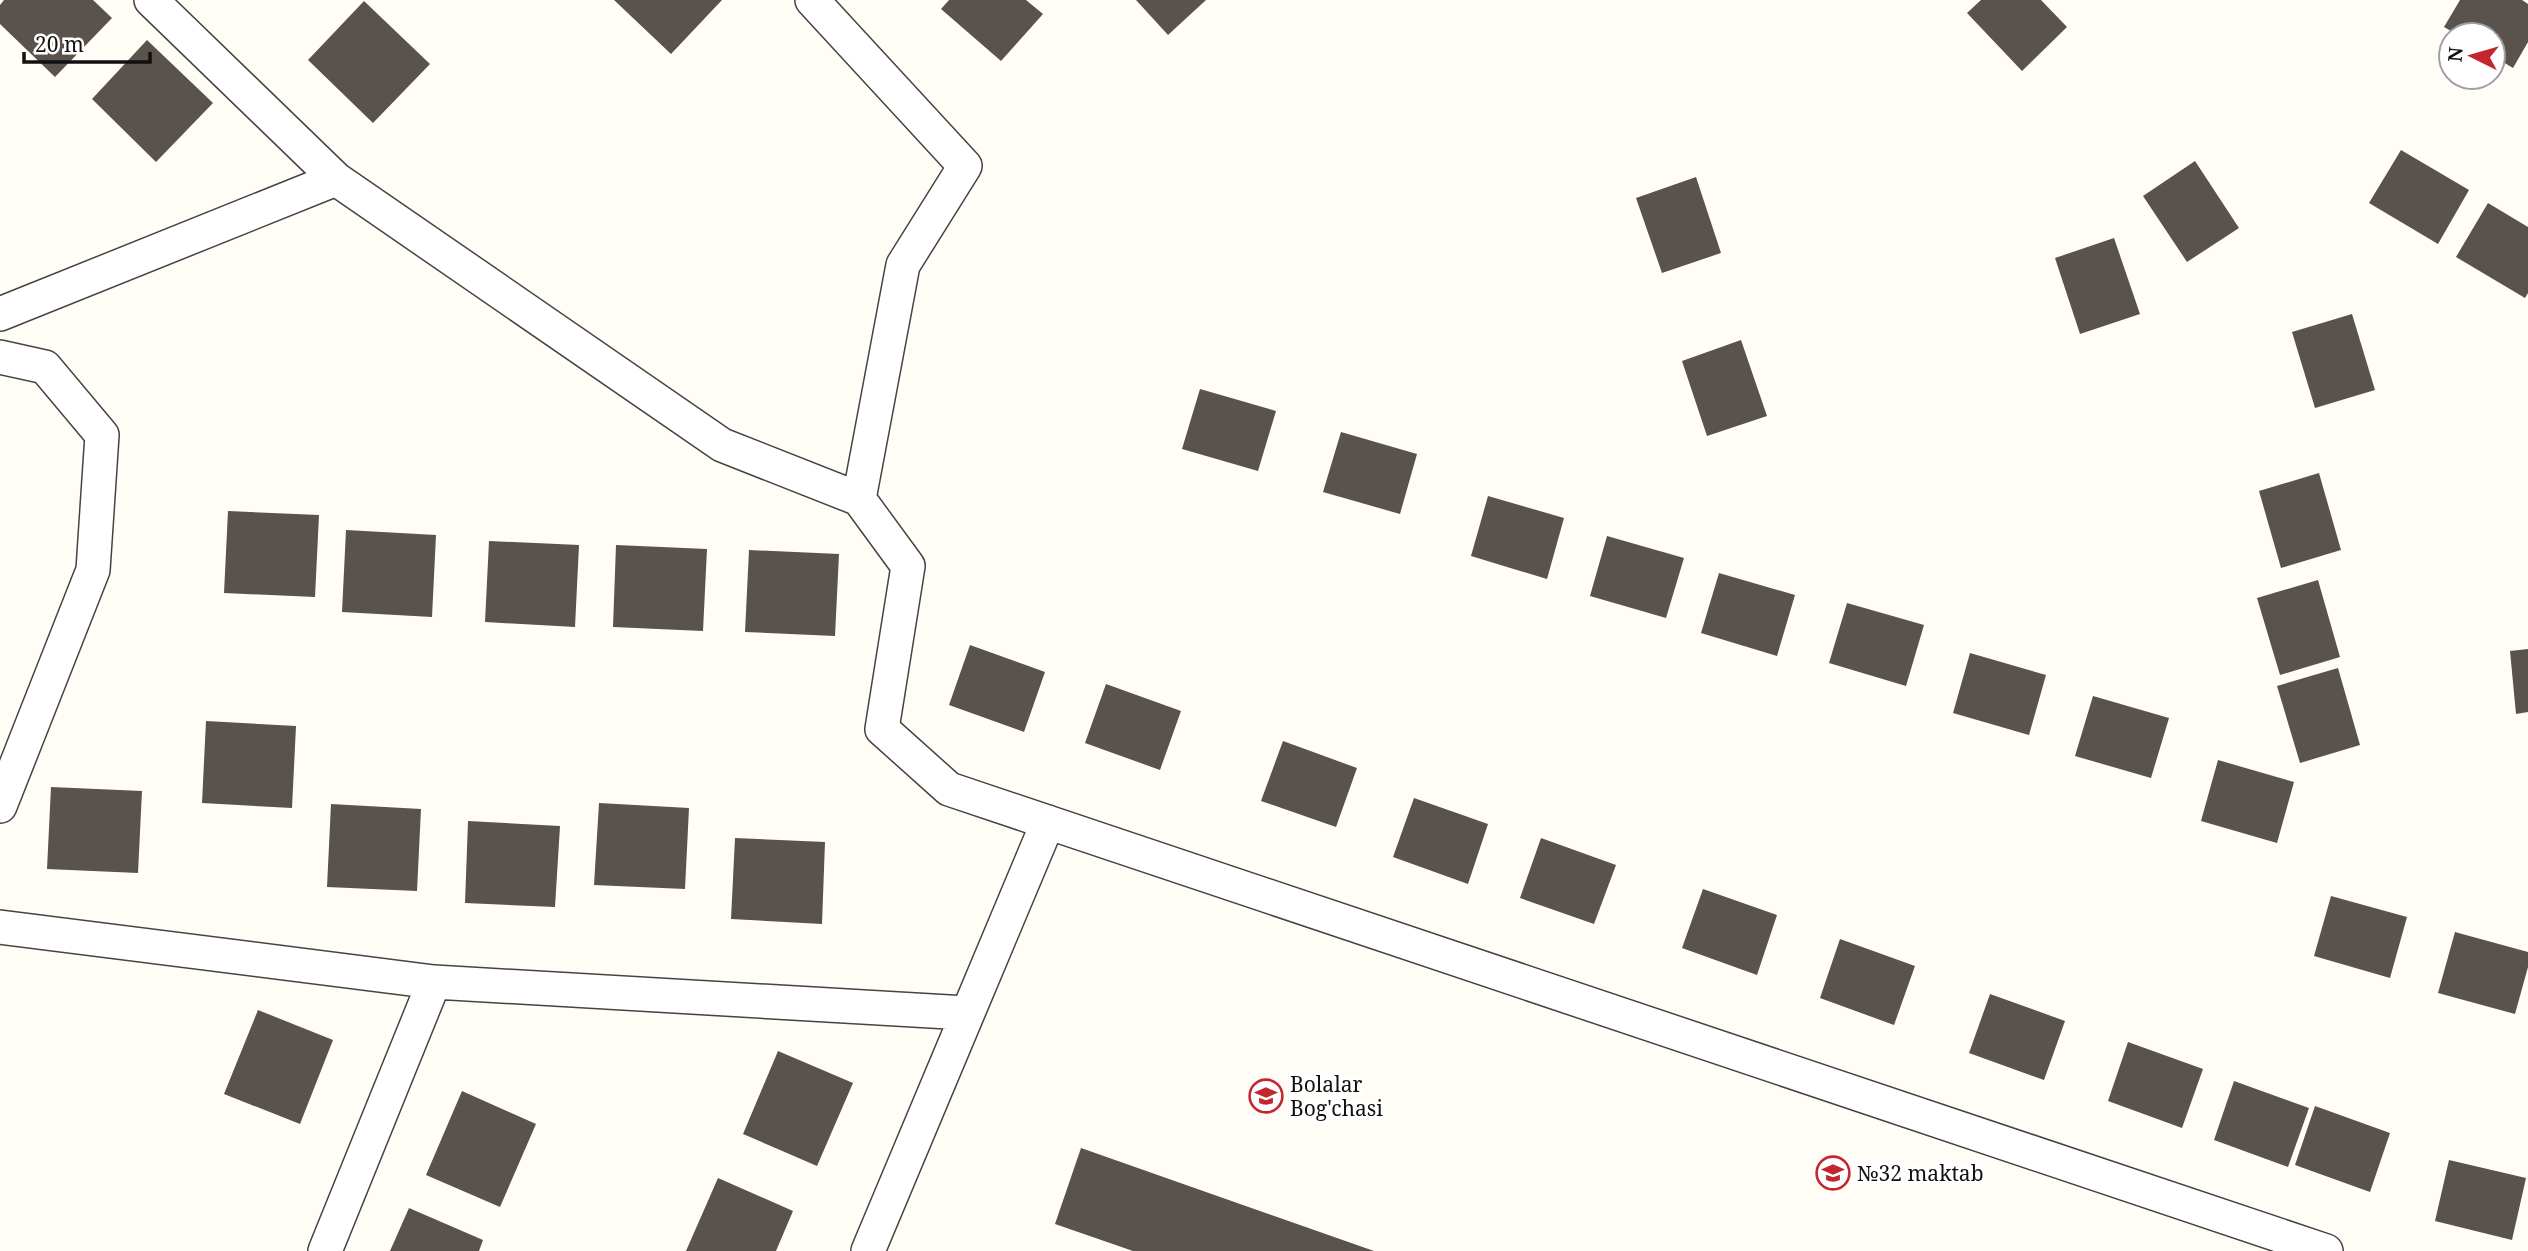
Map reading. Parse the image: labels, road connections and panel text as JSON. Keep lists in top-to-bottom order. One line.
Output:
{"places":{"school or university":["Bolalar Bog'chasi","№32 maktab"]},"scale_bar":"20 m","north":"left"}
